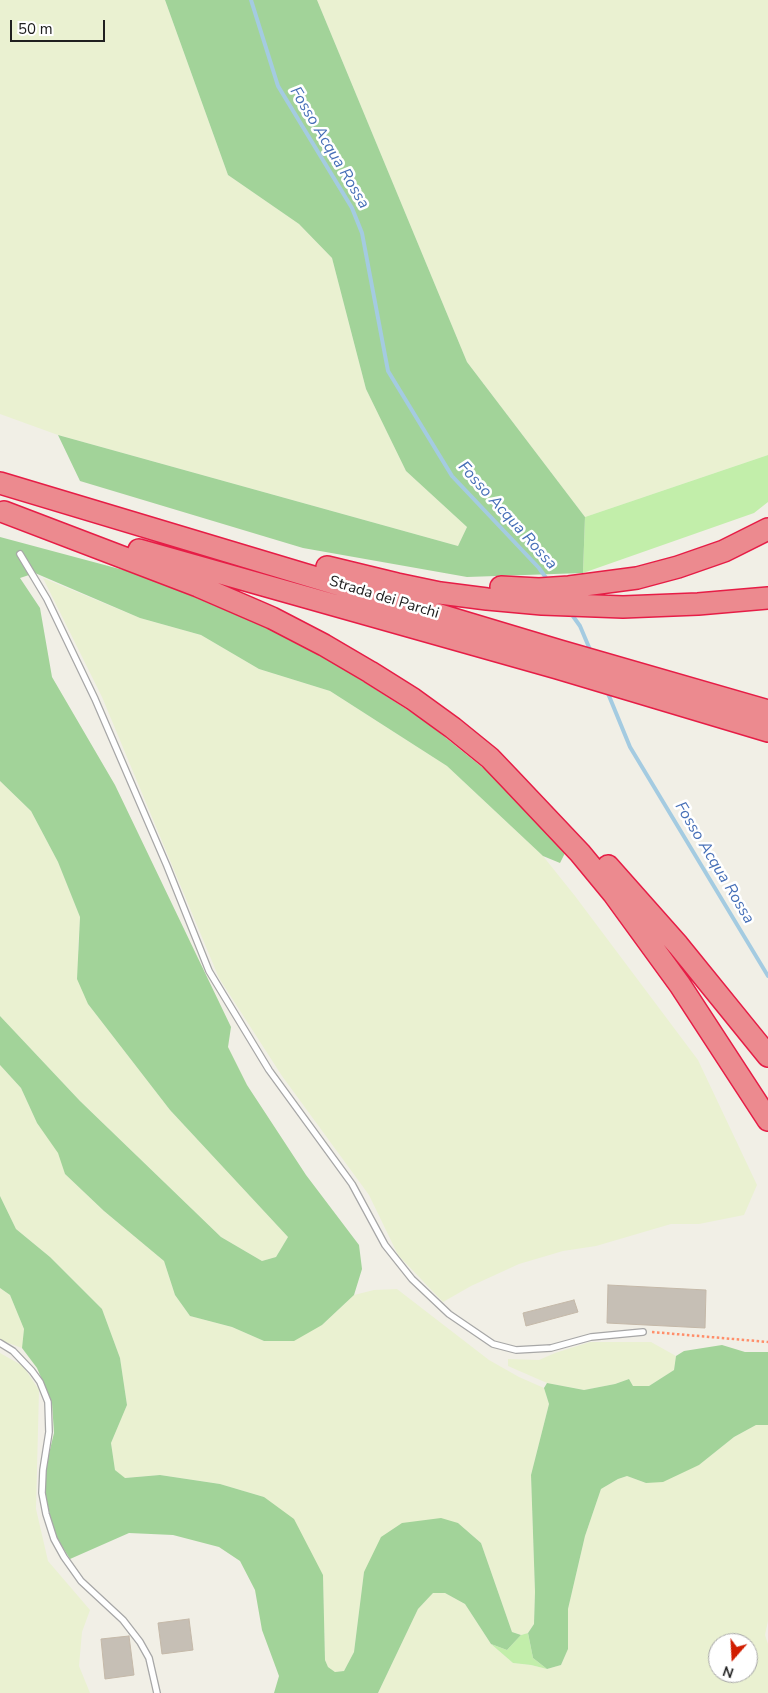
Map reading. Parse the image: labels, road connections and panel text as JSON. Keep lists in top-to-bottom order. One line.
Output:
{"streets":{"highway":["Strada dei Parchi"]},"water":["Fosso Acqua Rossa"],"scale_bar":"50 m","north":"bottom"}
